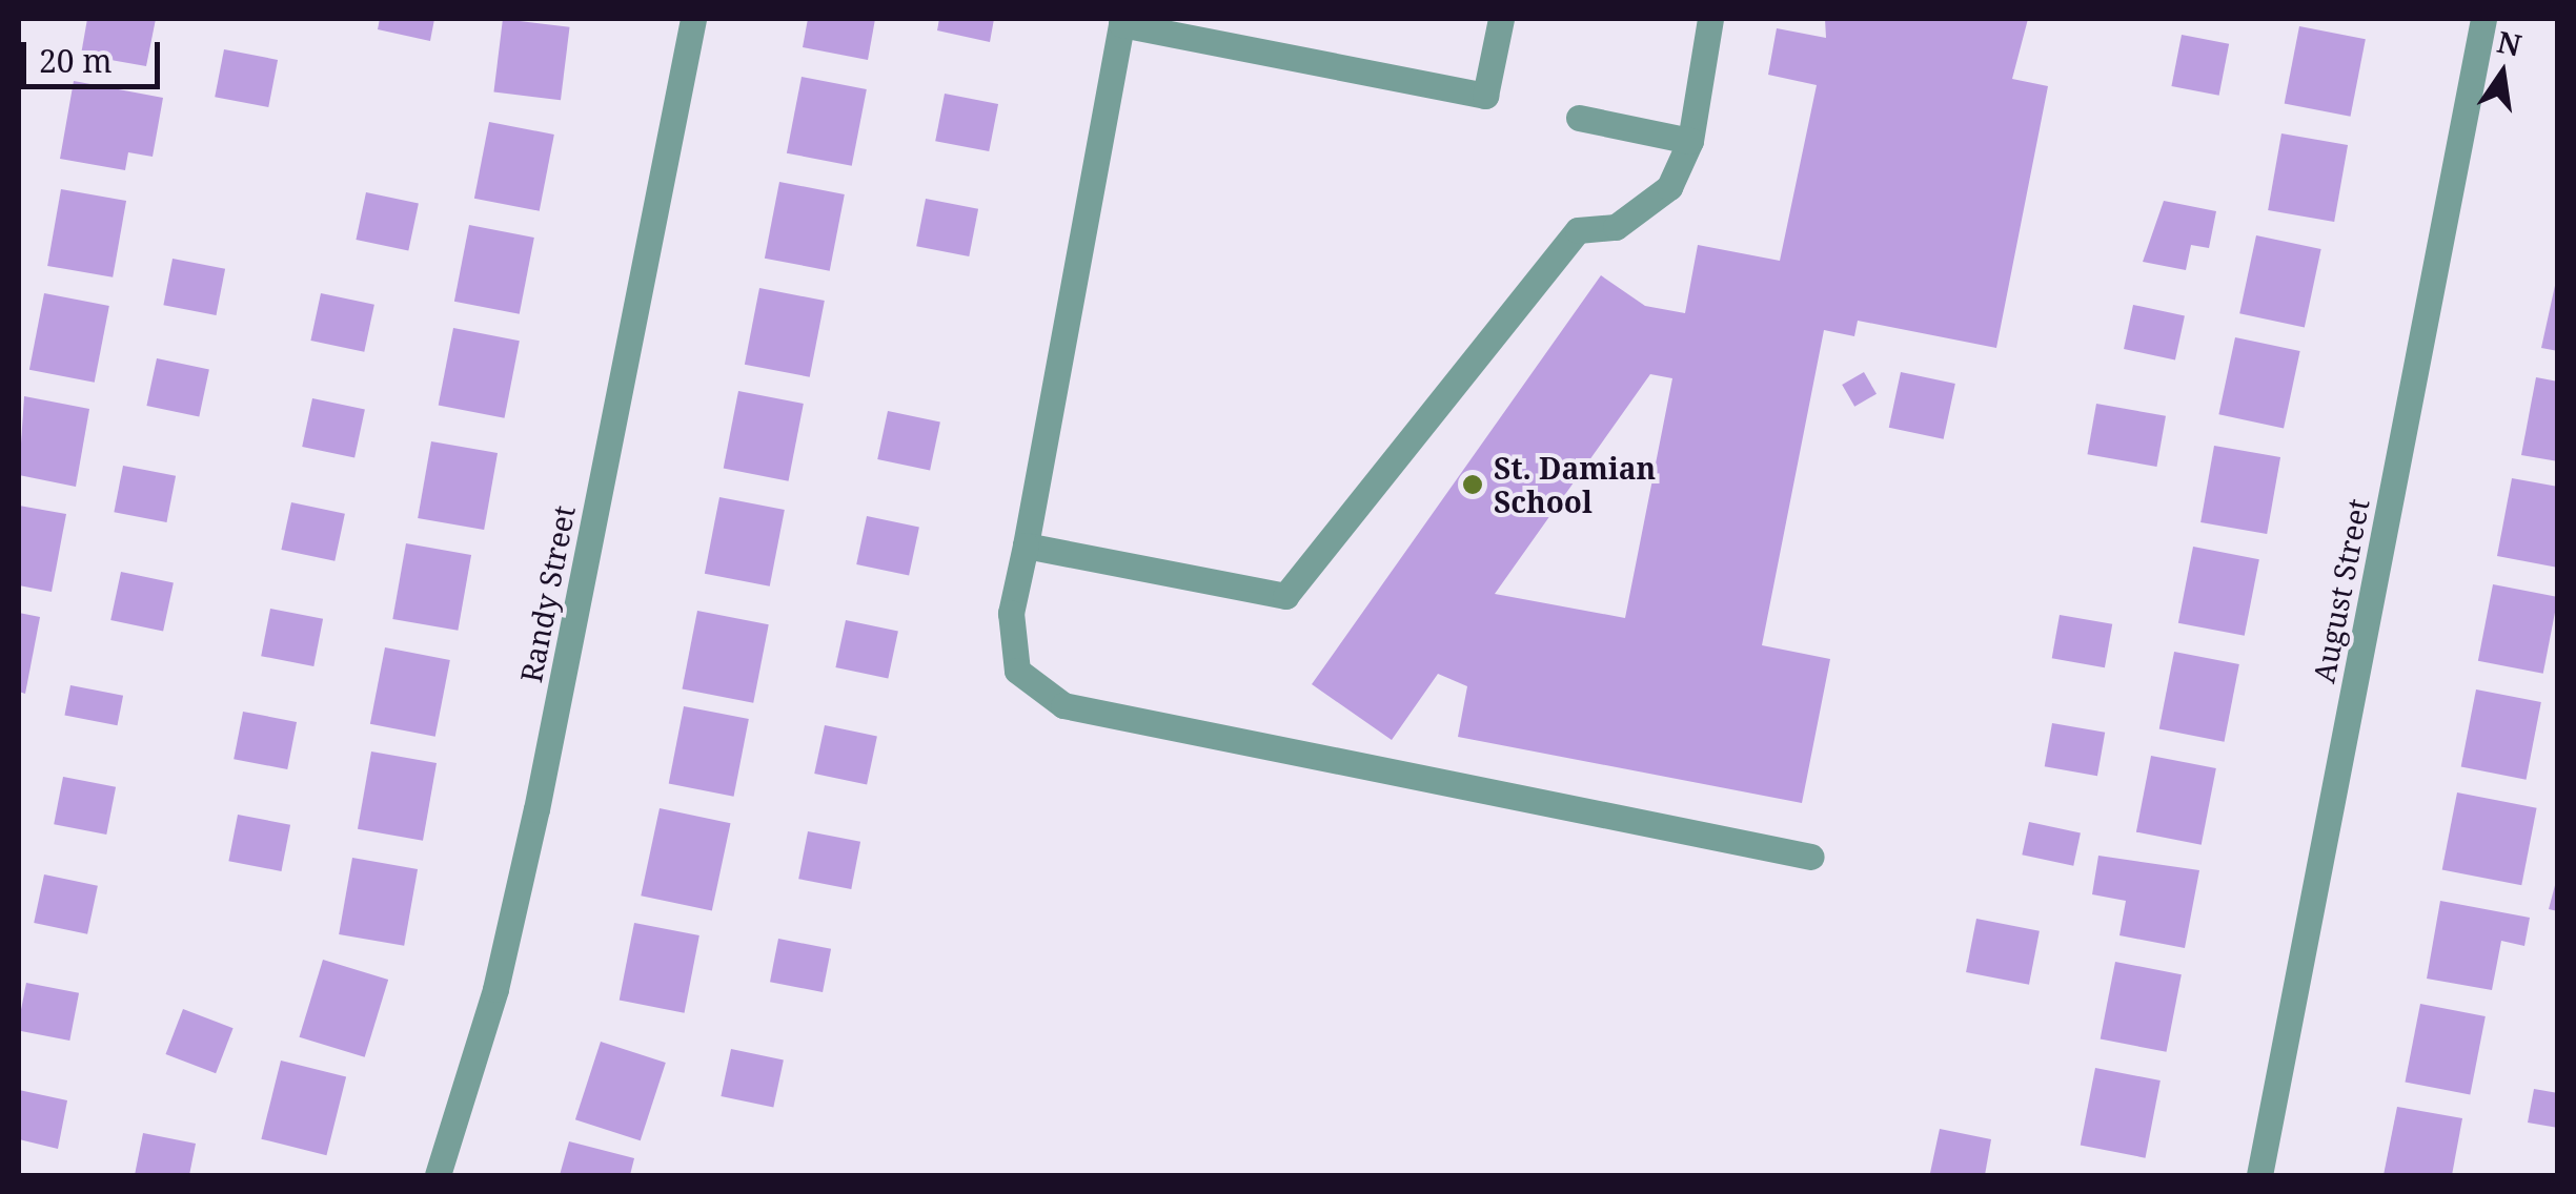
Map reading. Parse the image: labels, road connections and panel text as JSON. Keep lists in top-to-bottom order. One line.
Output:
{"streets":{"street":["August Street","Randy Street"]},"places":["St. Damian School"],"scale_bar":"20 m","north":"top"}
